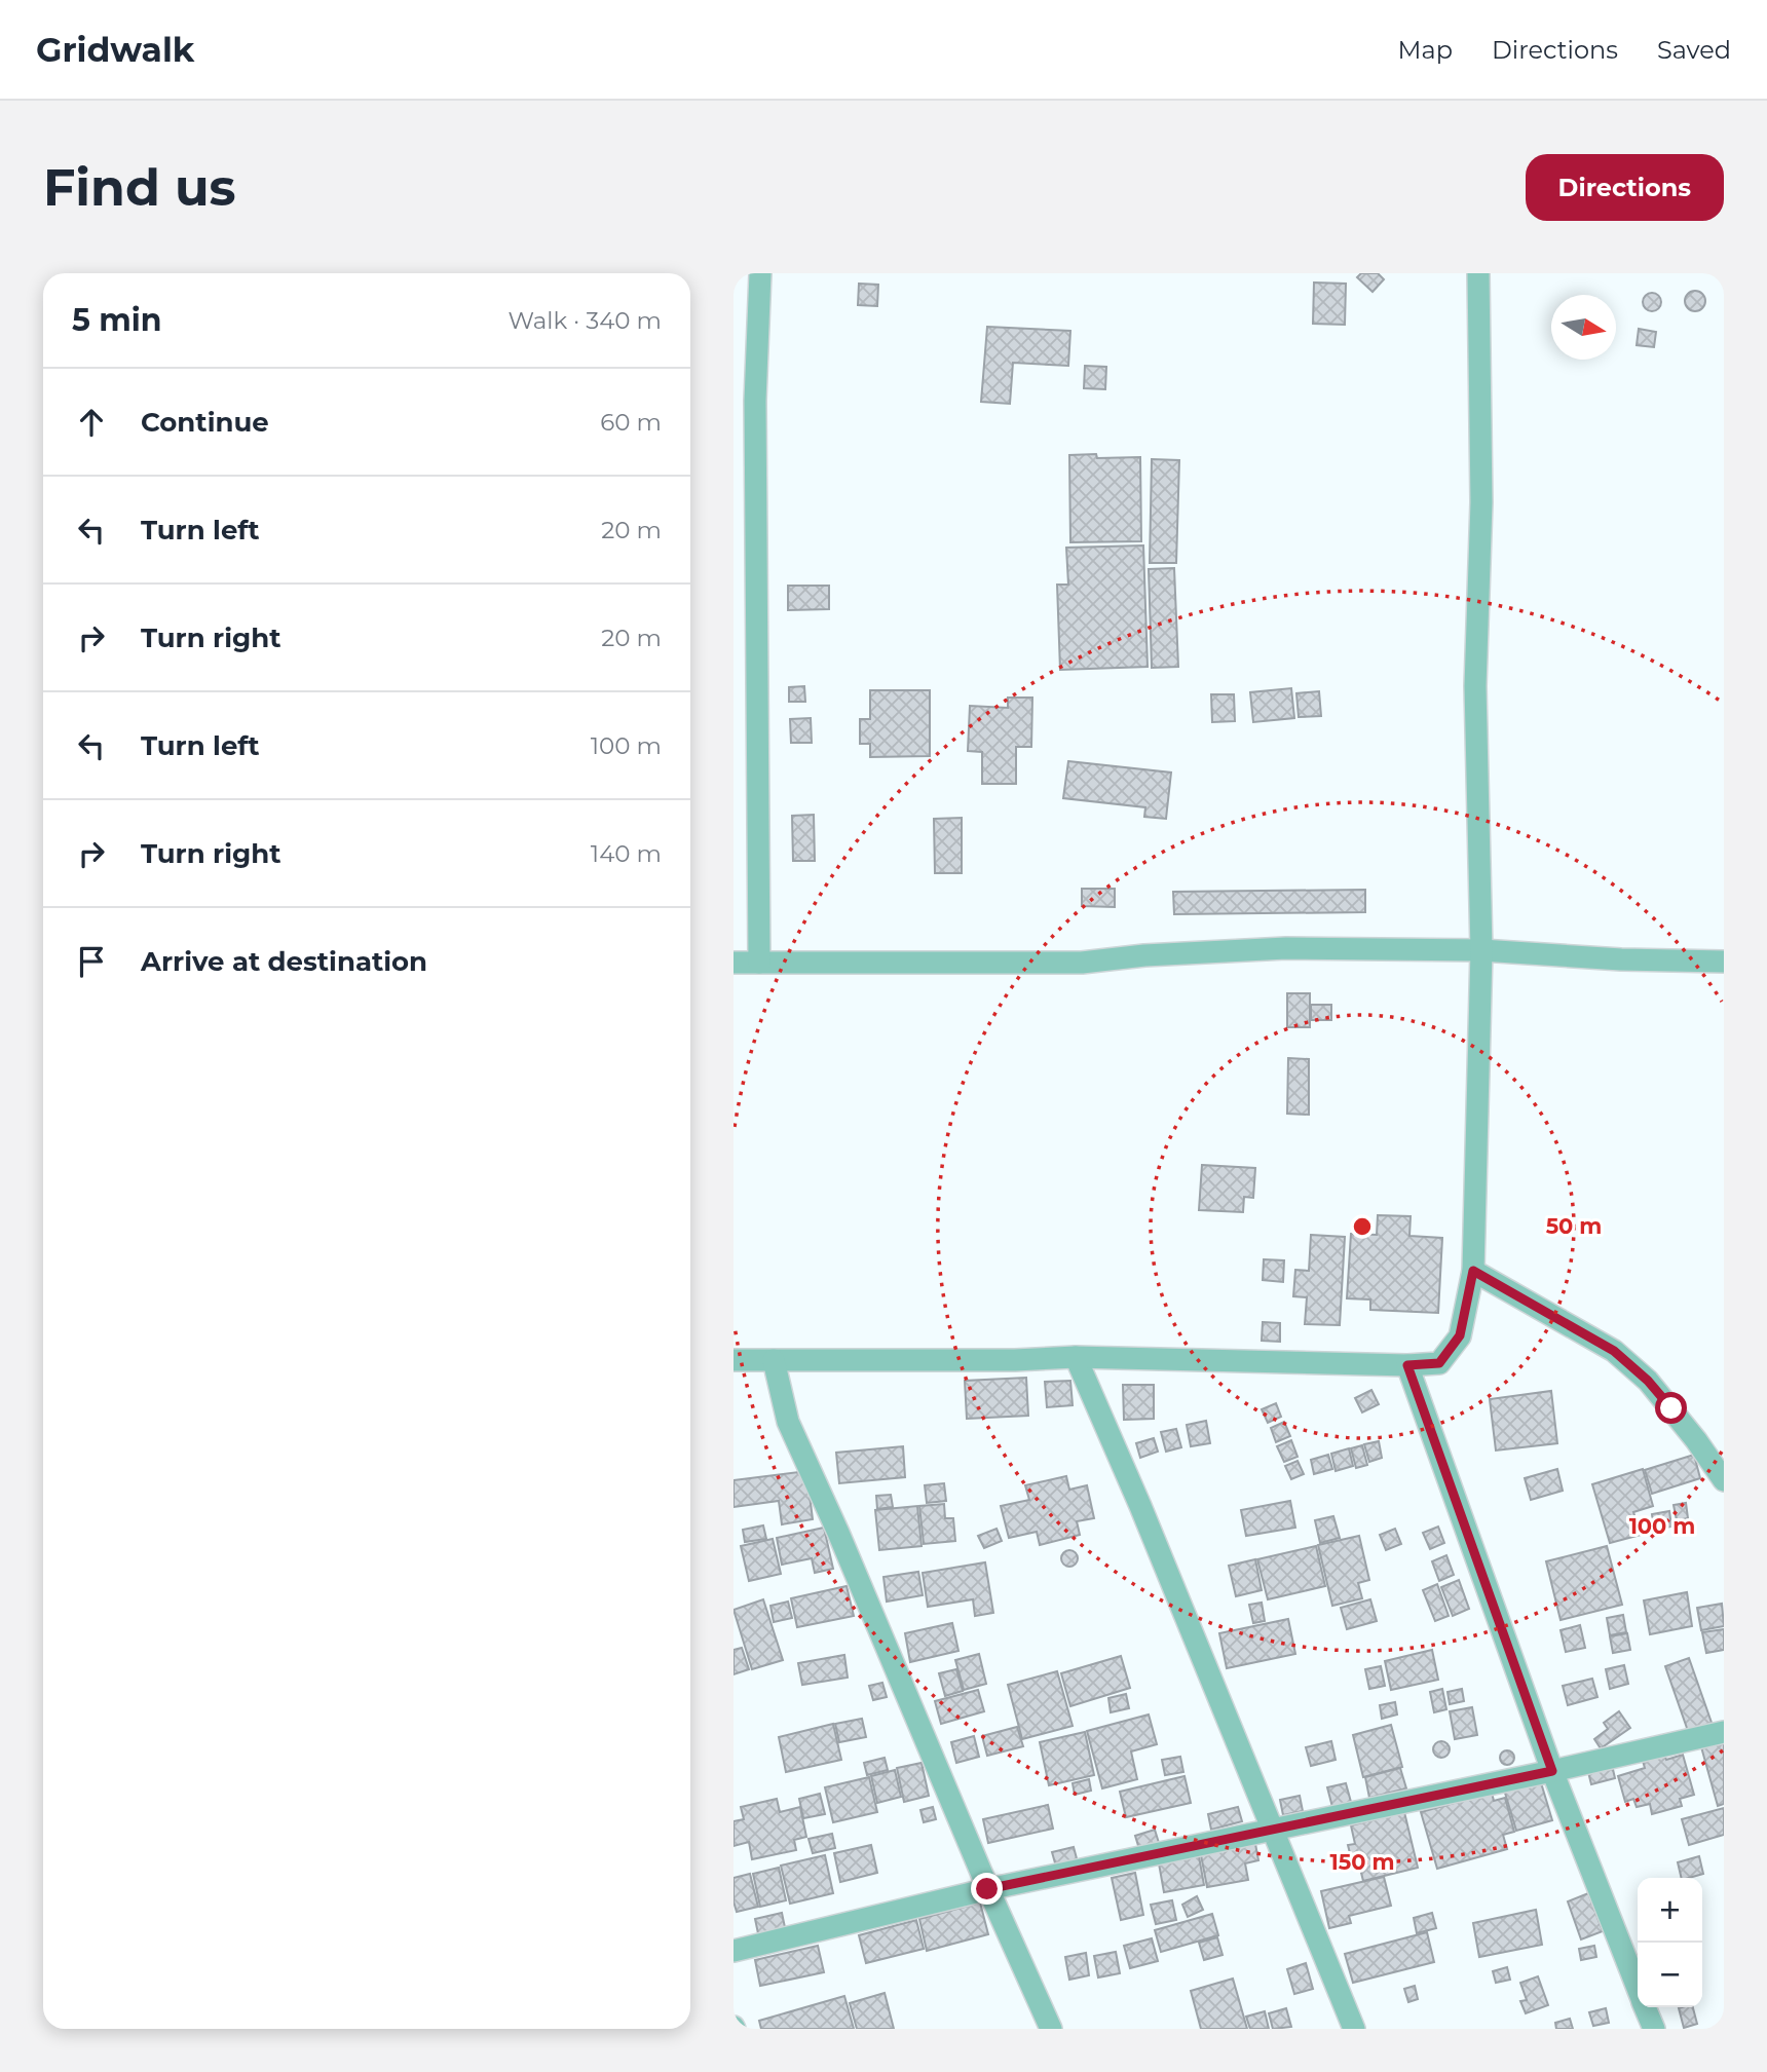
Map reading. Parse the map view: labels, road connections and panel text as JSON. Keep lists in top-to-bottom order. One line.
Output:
{"north":"right","page":{"header":"Gridwalk","nav":["Map","Directions","Saved"],"buttons":"Directions","title":"Find us","heading":["5 min","Walk · 340 m"],"list":[["Continue","60 m"],["Turn left","20 m"],["Turn right","20 m"],["Turn left","100 m"],["Turn right","140 m"],"Arrive at destination"],"map_buttons":["+","−"]},"rings":["50 m","100 m","150 m"]}
